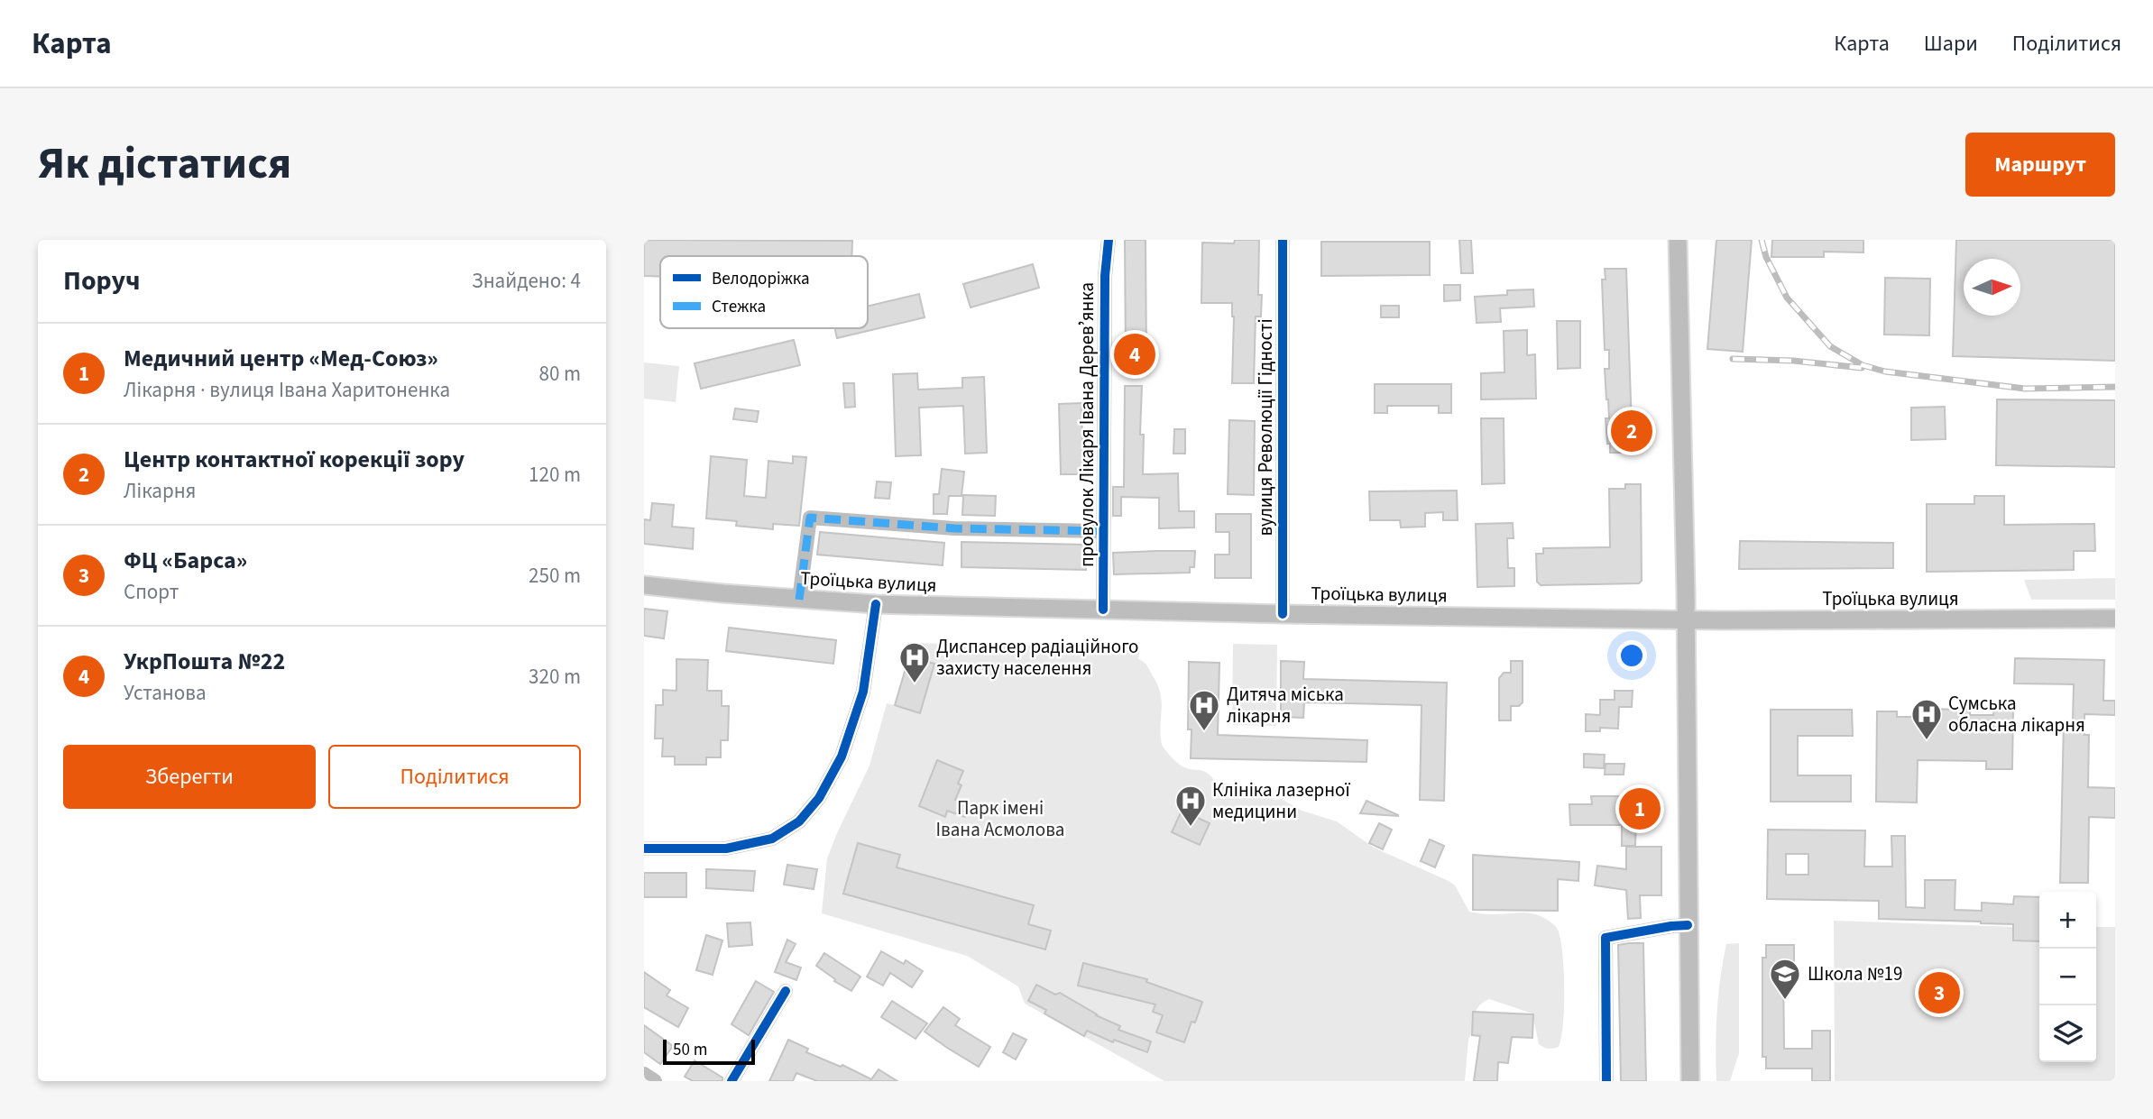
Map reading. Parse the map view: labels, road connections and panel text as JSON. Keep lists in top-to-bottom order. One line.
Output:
{"streets":{"main road":["Троїцька вулиця"],"street":["провулок Лікаря Івана Деревʼянка","вулиця Революції Гідності"]},"crossings":[["провулок Лікаря Івана Деревʼянка","Троїцька вулиця"],["вулиця Революції Гідності","Троїцька вулиця"]],"parks":["Парк імені Івана Асмолова"],"places":{"hospital":["Диспансер радіаційного захисту населення","Дитяча міська лікарня","Сумська обласна лікарня","Клініка лазерної медицини"],"school or university":["Школа №19"]},"legend":["Велодоріжка","Стежка"],"scale_bar":"50 m","north":"right","page":{"header":"Карта","nav":["Карта","Шари","Поділитися"],"title":"Як дістатися","buttons":["Маршрут",["Зберегти","Поділитися"]],"heading":["Поруч","Знайдено: 4"],"list":[{"mark":"1","name":"Медичний центр «Мед-Союз»","note":"Лікарня · вулиця Івана Харитоненка","value":"80 m"},{"mark":"2","name":"Центр контактної корекції зору","note":"Лікарня","value":"120 m"},{"mark":"3","name":"ФЦ «Барса»","note":"Спорт","value":"250 m"},{"mark":"4","name":"УкрПошта №22","note":"Установа","value":"320 m"}],"pins":["4","2","1","3"],"map_buttons":["+","−"],"scale":"50 m"}}
